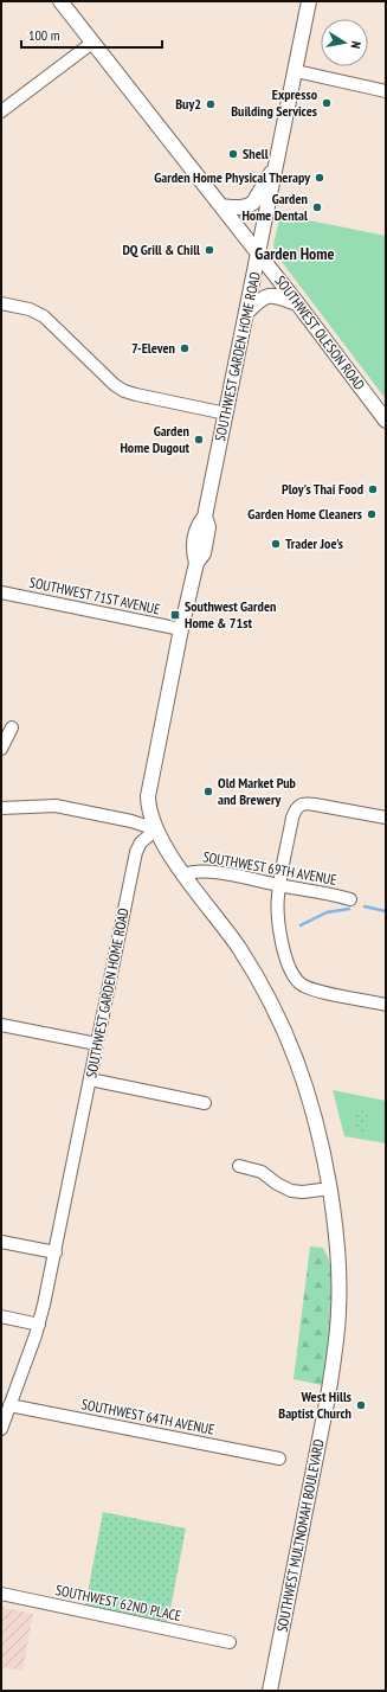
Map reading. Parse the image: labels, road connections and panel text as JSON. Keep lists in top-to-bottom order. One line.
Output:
{"streets":{"main road":["SOUTHWEST OLESON ROAD","SOUTHWEST GARDEN HOME ROAD","SOUTHWEST MULTNOMAH BOULEVARD"],"street":["SOUTHWEST 71ST AVENUE","SOUTHWEST 69TH AVENUE","SOUTHWEST 64TH AVENUE","SOUTHWEST 62ND PLACE"]},"crossings":[["SOUTHWEST OLESON ROAD","SOUTHWEST GARDEN HOME ROAD"],["SOUTHWEST GARDEN HOME ROAD","SOUTHWEST 71ST AVENUE"],["SOUTHWEST GARDEN HOME ROAD","SOUTHWEST 64TH AVENUE"],["SOUTHWEST GARDEN HOME ROAD","SOUTHWEST MULTNOMAH BOULEVARD"],["SOUTHWEST 69TH AVENUE","SOUTHWEST MULTNOMAH BOULEVARD"]],"districts":["Garden Home"],"places":{"other":["Expresso Building Services","Buy2","Shell","Garden Home Physical Therapy","Garden Home Dental","DQ Grill & Chill","7-Eleven","Garden Home Dugout","Ploy's Thai Food","Garden Home Cleaners","Trader Joe's","Old Market Pub and Brewery","West Hills Baptist Church"],"transit":["Southwest Garden Home & 71st"]},"scale_bar":"100 m","north":"right"}
